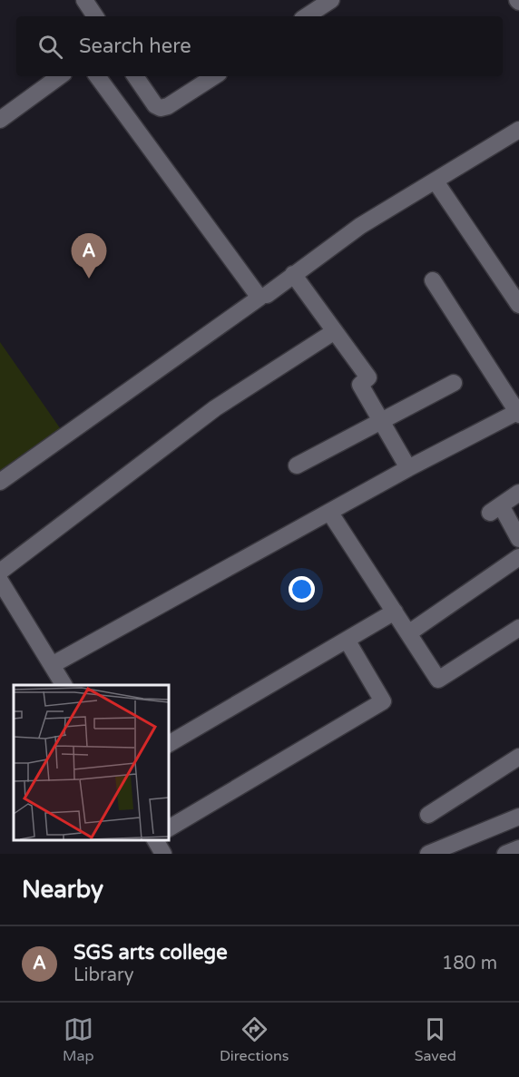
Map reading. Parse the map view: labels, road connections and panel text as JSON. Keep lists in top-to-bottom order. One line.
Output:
{"page":{"search":"Search here","pins":"A","heading":"Nearby","list":[{"mark":"A","name":"SGS arts college","note":"Library","value":"180 m"}],"nav":["Map","Directions","Saved"]}}
